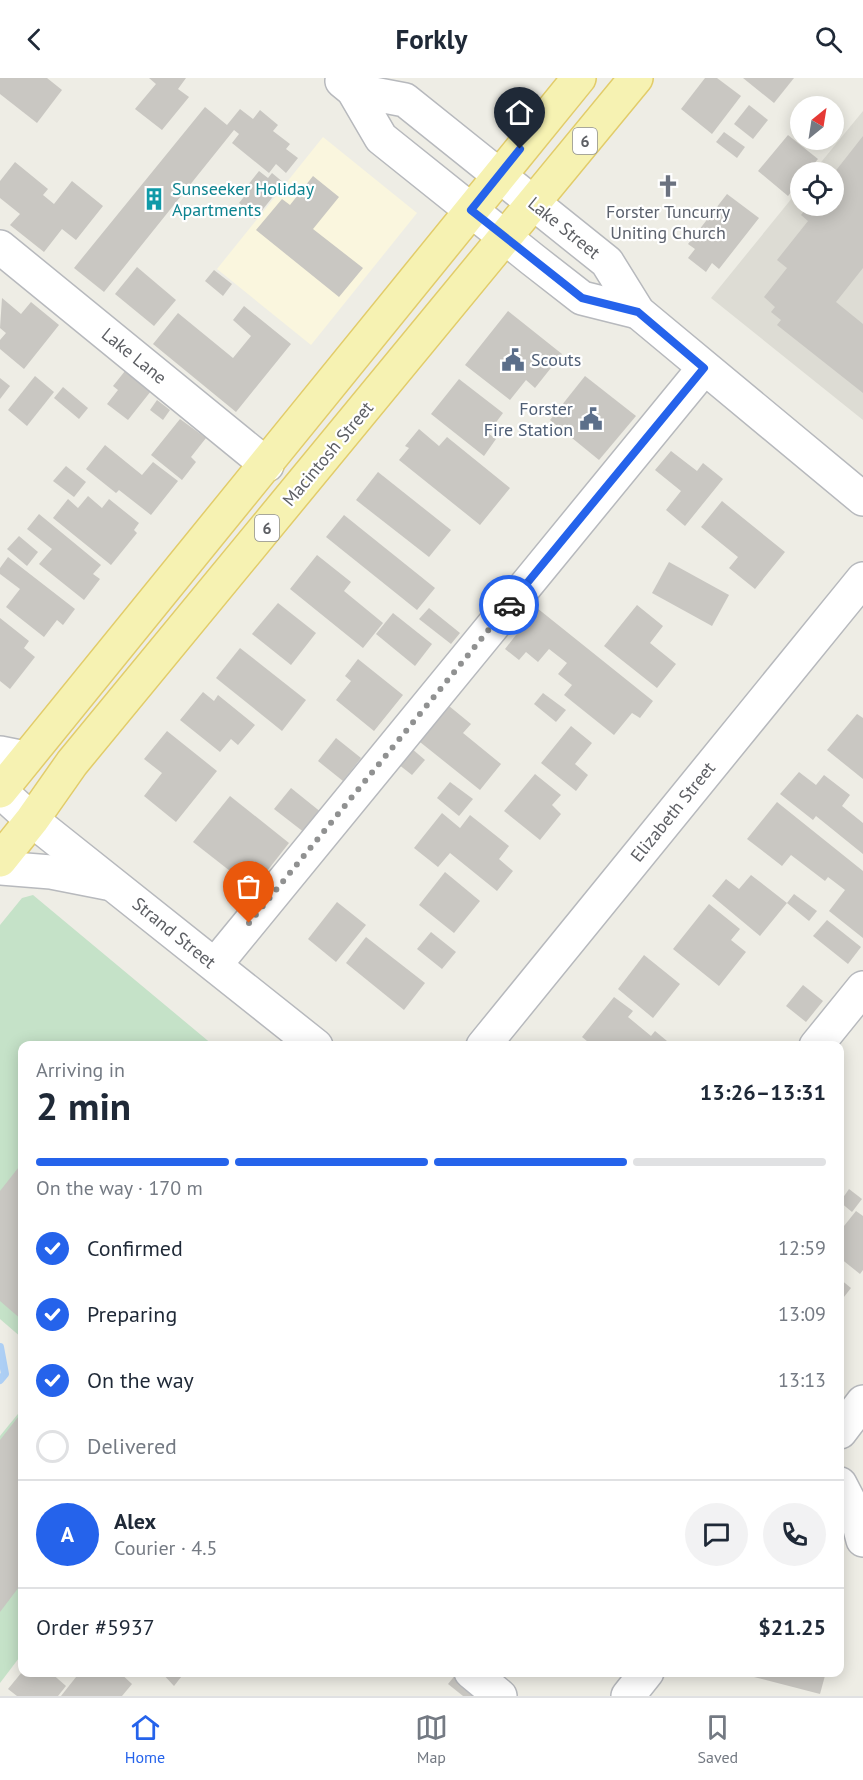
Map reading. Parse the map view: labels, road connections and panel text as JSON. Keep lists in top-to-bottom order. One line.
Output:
{"streets":{"main road":["6","Macintosh Street"],"street":["Lake Street","Lake Lane","Elizabeth Street","Strand Street"]},"crossings":[["6","Lake Street"],["6","Lake Lane"],["6","Strand Street"],["Lake Street","Macintosh Street"],["Macintosh Street","Strand Street"]],"places":{"church":["Forster Tuncurry Uniting Church"],"building":["Sunseeker Holiday Apartments"],"public building":["Scouts","Forster Fire Station"]},"north":"top right","page":{"header":"Forkly","heading":["2 min","Arriving in","13:26–13:31"],"panel":["Alex","Courier · 4.5","Order #5937","$21.25"],"bar":"On the way · 170 m","list":[["Confirmed","12:59"],["Preparing","13:09"],["On the way","13:13"],"Delivered"],"round":"A","tabs":["Home","Map","Saved"]}}
